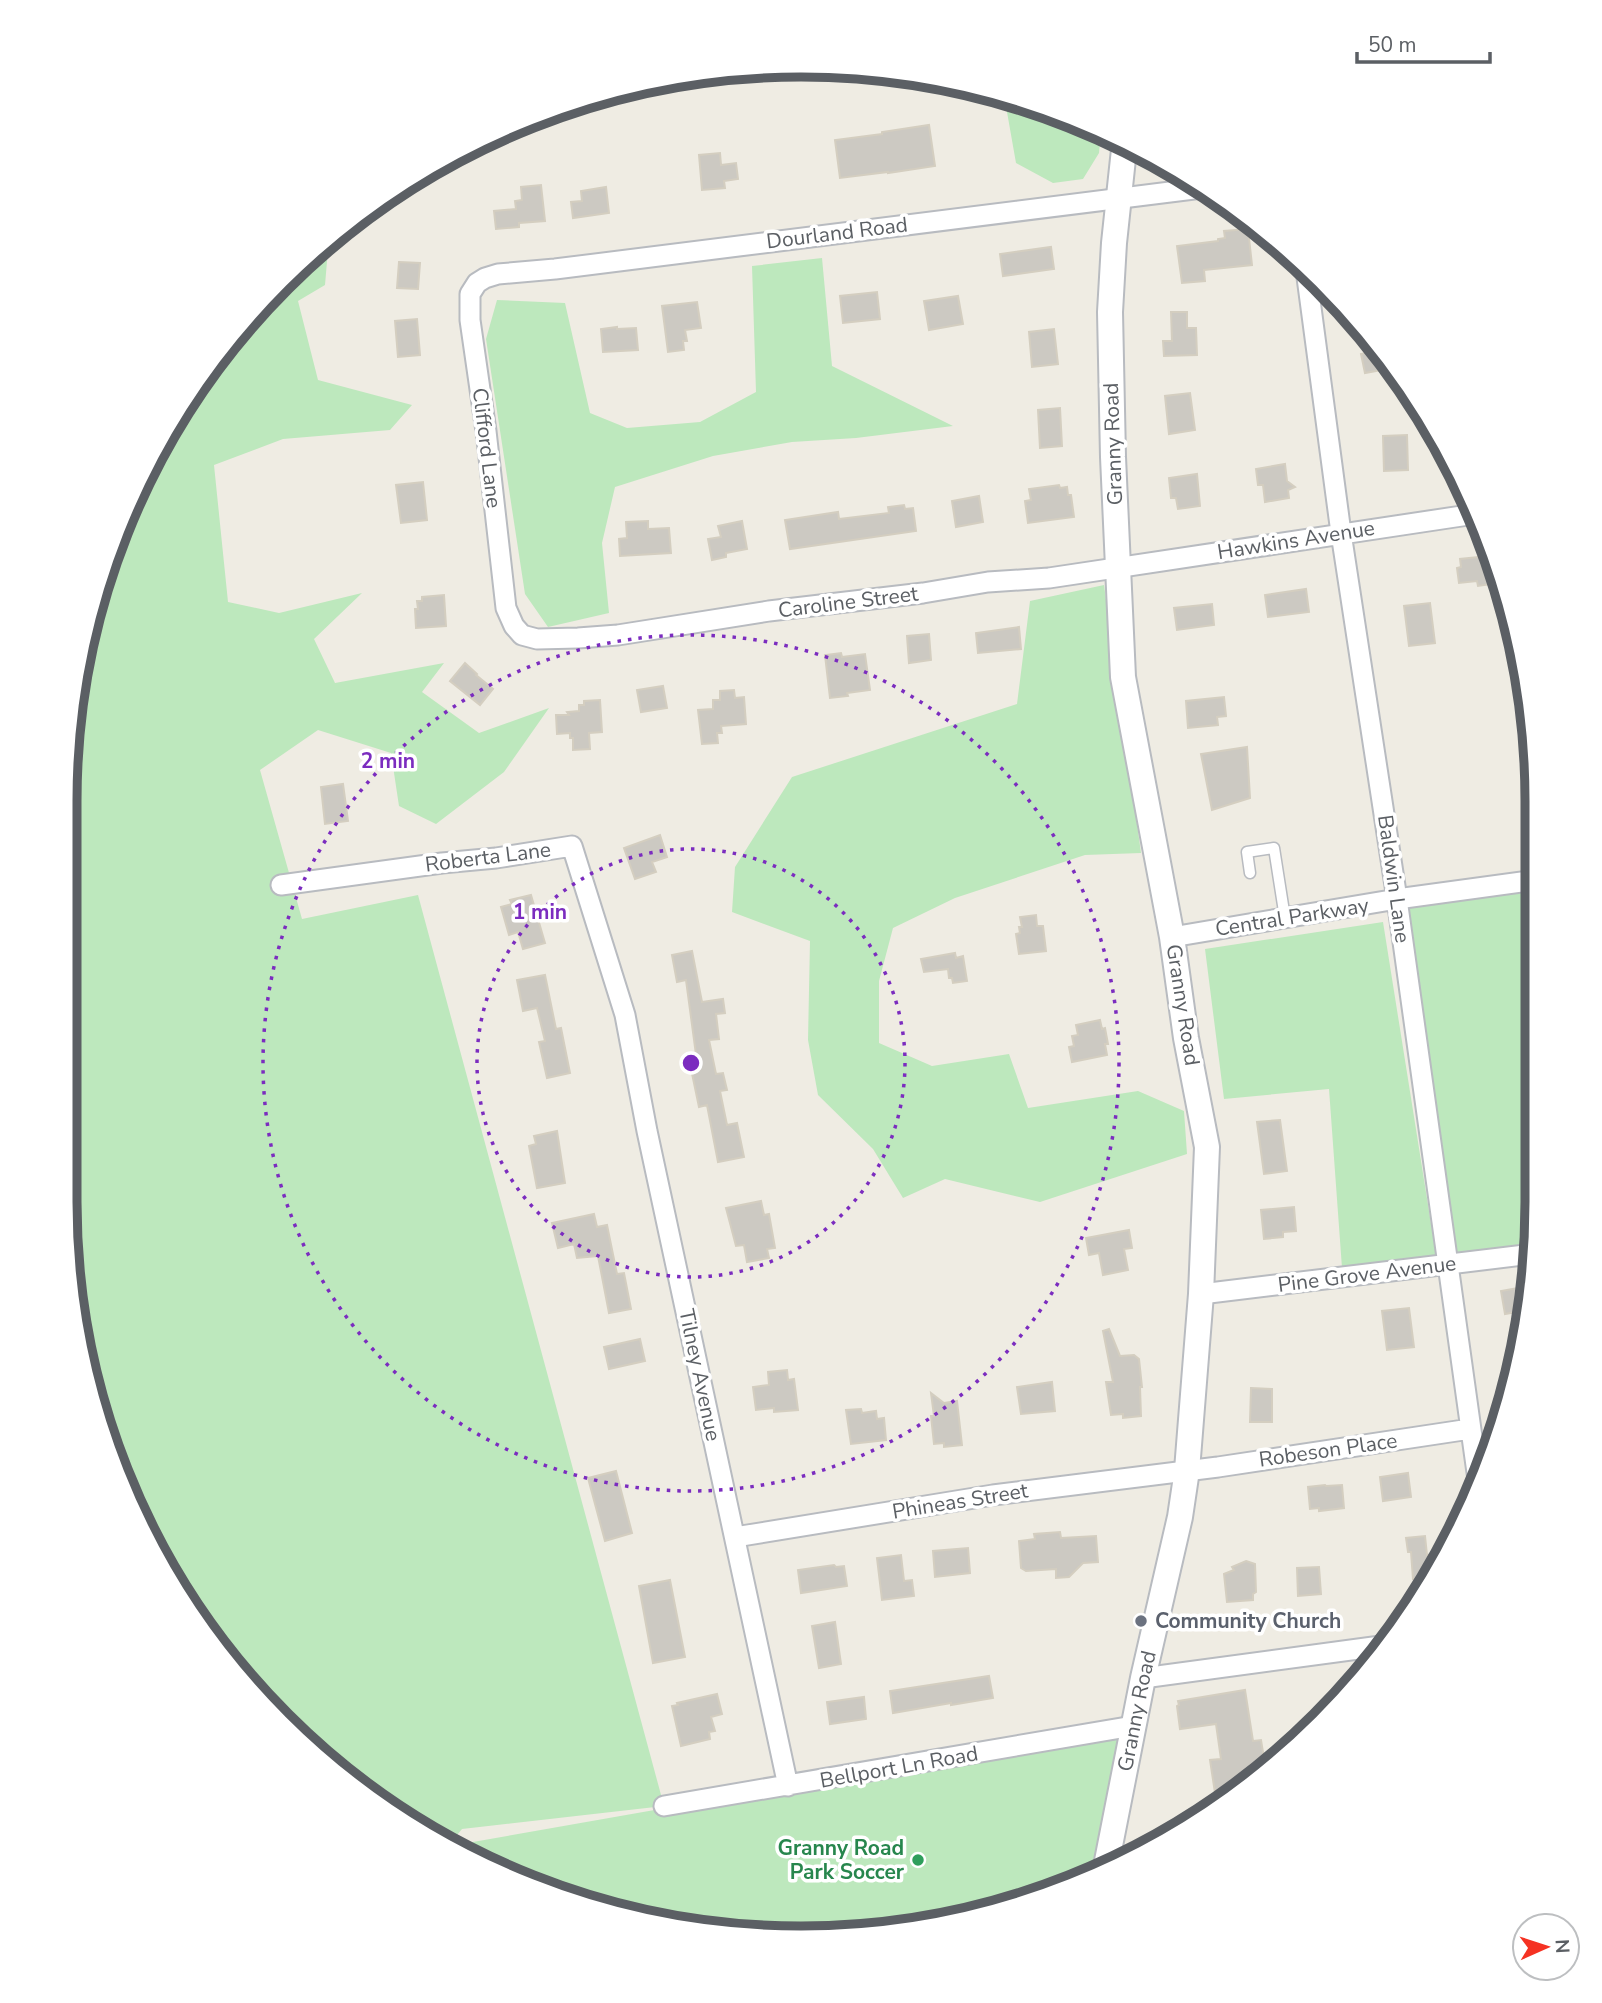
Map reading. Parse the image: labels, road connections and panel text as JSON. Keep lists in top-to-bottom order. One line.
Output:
{"streets":{"street":["Dourland Road","Granny Road","Clifford Lane","Hawkins Avenue","Caroline Street","Roberta Lane","Baldwin Lane","Central Parkway","Pine Grove Avenue","Tilney Avenue","Robeson Place","Phineas Street","Bellport Ln Road"]},"crossings":[["Dourland Road","Granny Road"],["Dourland Road","Clifford Lane"],["Granny Road","Hawkins Avenue"],["Granny Road","Caroline Street"],["Granny Road","Central Parkway"],["Granny Road","Pine Grove Avenue"],["Granny Road","Robeson Place"],["Granny Road","Phineas Street"],["Granny Road","Bellport Ln Road"],["Clifford Lane","Caroline Street"],["Hawkins Avenue","Caroline Street"],["Hawkins Avenue","Baldwin Lane"],["Roberta Lane","Tilney Avenue"],["Baldwin Lane","Central Parkway"],["Baldwin Lane","Pine Grove Avenue"],["Baldwin Lane","Robeson Place"],["Tilney Avenue","Phineas Street"],["Tilney Avenue","Bellport Ln Road"],["Robeson Place","Phineas Street"]],"places":["Community Church","Granny Road Park Soccer"],"scale_bar":"50 m","north":"right","rings":["2 min","1 min"]}
